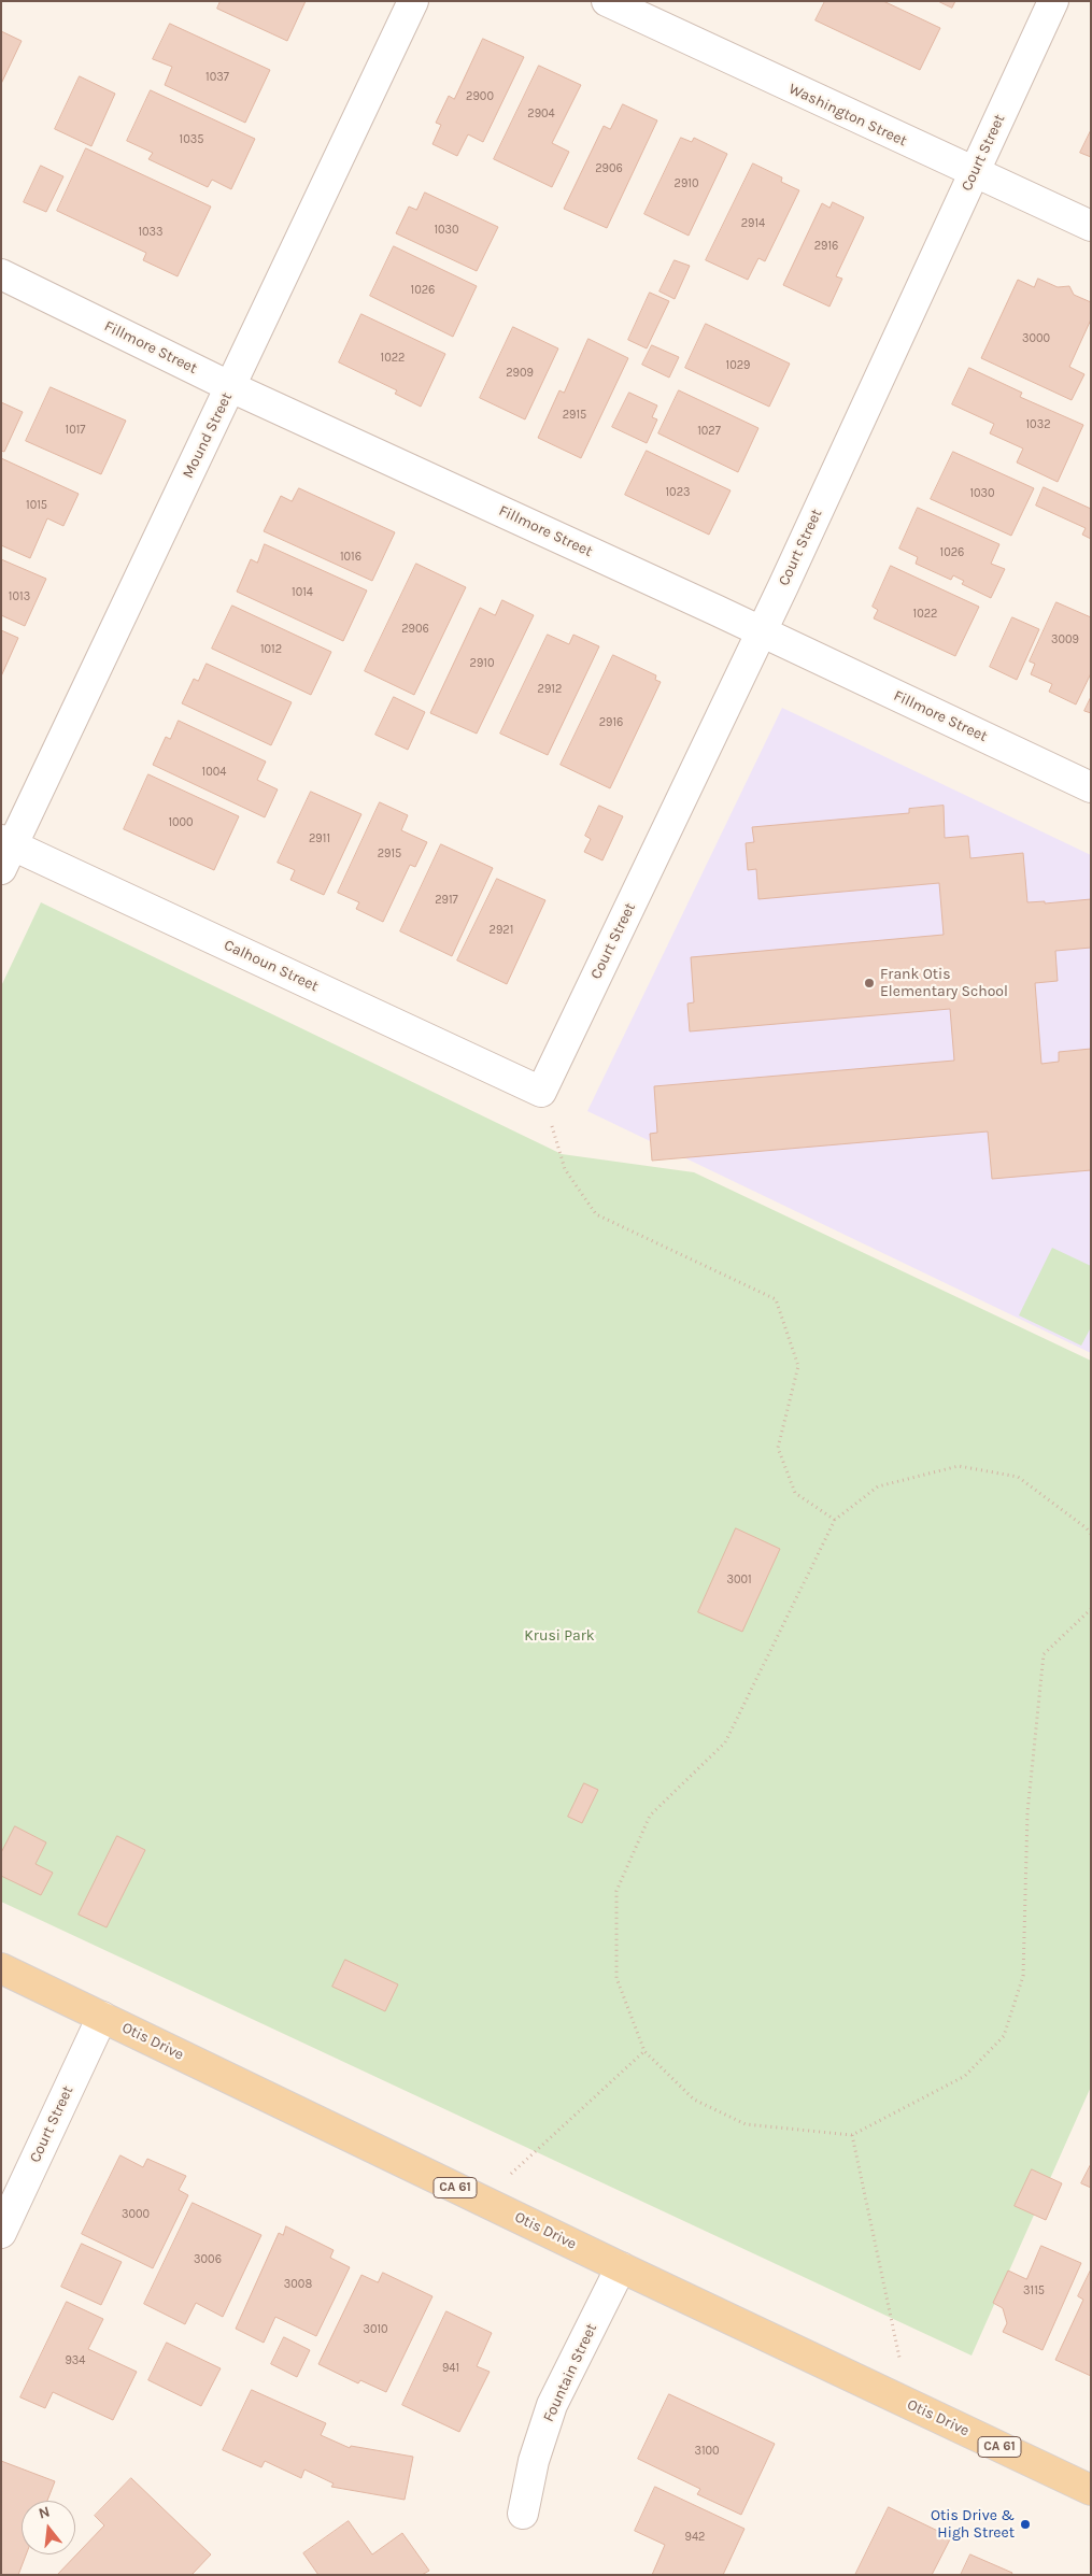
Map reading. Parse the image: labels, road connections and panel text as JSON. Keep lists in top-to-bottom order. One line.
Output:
{"streets":{"main road":["Otis Drive","CA 61"],"street":["Washington Street","Court Street","Fillmore Street","Mound Street","Calhoun Street","Fountain Street"]},"crossings":[["Washington Street","Court Street"],["Court Street","Fillmore Street"],["Court Street","Calhoun Street"],["Court Street","Otis Drive"],["Fillmore Street","Mound Street"],["Mound Street","Calhoun Street"],["Otis Drive","Fountain Street"]],"parks":["Krusi Park"],"places":["Frank Otis Elementary School","Otis Drive & High Street"],"house_numbers":["1037","2900","2904","1035","2906","2910","2914","1030","1033","2916","1026","3000","1022","1029","2909","2915","1032","1017","1027","1023","1030","1015","1026","1016","1014","1013","1022","2906","3009","1012","2910","2912","2916","1004","1000","2911","2915","2917","2921","3001","3000","3006","3008","3115","3010","934","941","3100","942"],"north":"top"}
